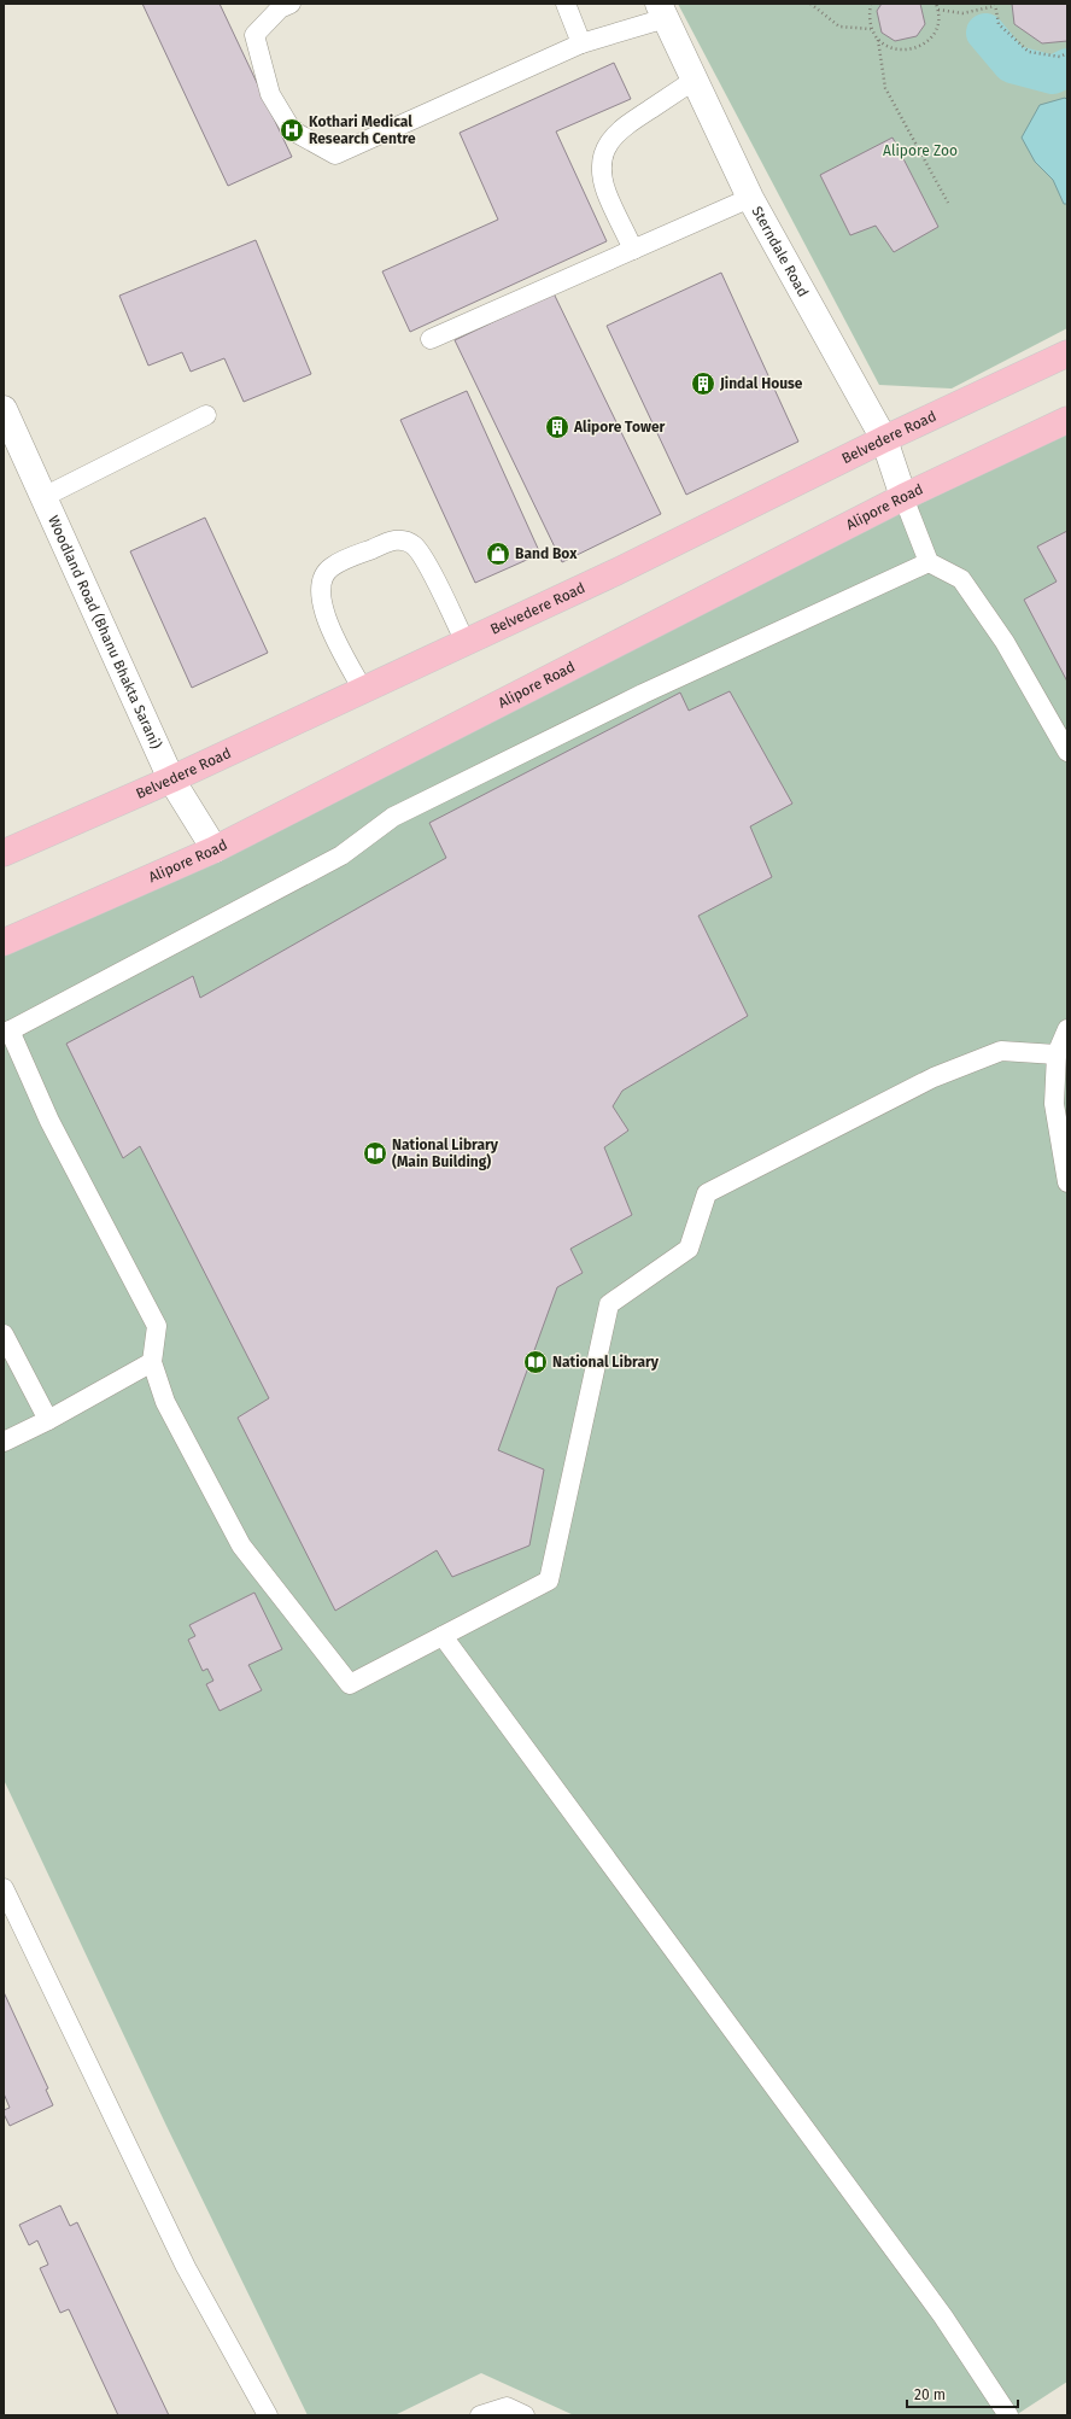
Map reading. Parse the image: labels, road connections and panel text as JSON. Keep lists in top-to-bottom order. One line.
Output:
{"streets":{"highway":["Belvedere Road","Alipore Road"],"street":["Sterndale Road","Woodland Road (Bhanu Bhakta Sarani)"]},"crossings":[["Sterndale Road","Belvedere Road"],["Sterndale Road","Alipore Road"],["Belvedere Road","Woodland Road (Bhanu Bhakta Sarani)"],["Alipore Road","Woodland Road (Bhanu Bhakta Sarani)"]],"parks":["Alipore Zoo"],"places":{"hospital":["Kothari Medical Research Centre"],"building":["Jindal House","Alipore Tower"],"shop":["Band Box"],"library":["National Library (Main Building)","National Library"]},"scale_bar":"20 m"}
